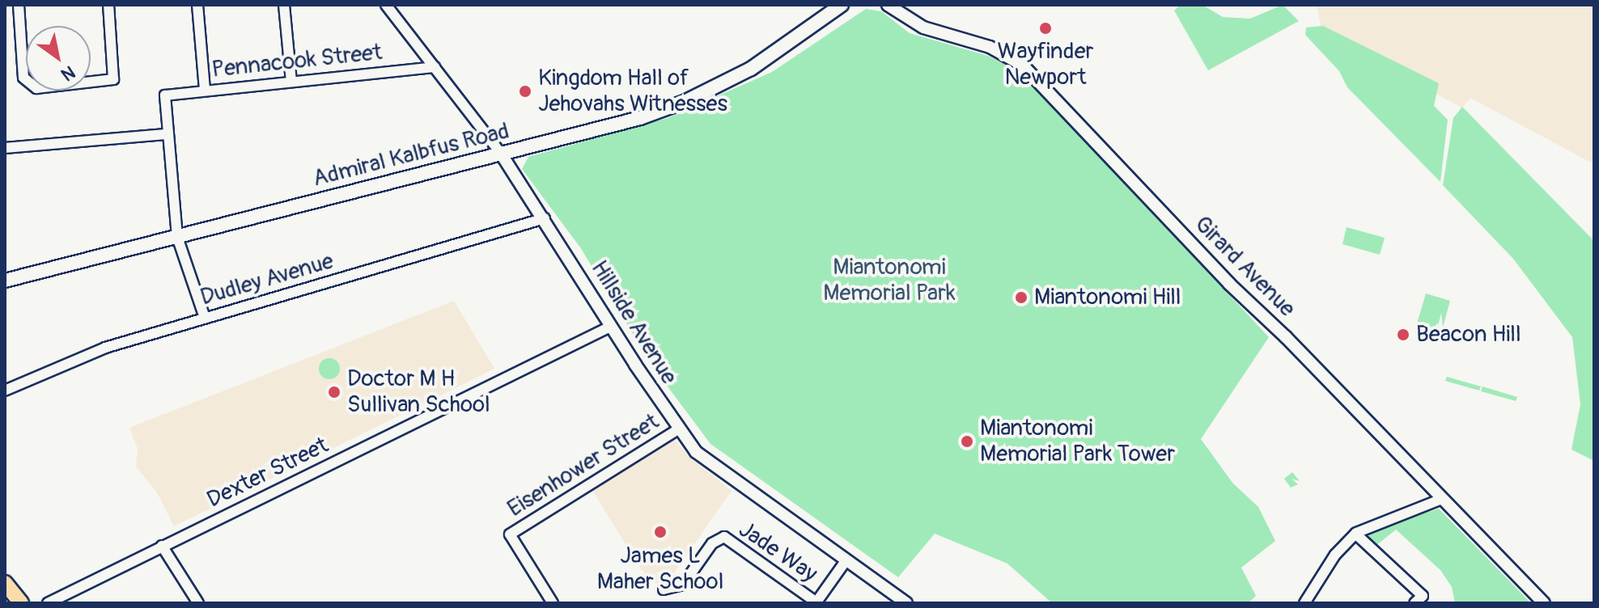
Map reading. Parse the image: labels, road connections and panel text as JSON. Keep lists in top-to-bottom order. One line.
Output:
{"streets":{"main road":["Admiral Kalbfus Road"],"street":["Pennacook Street","Girard Avenue","Dudley Avenue","Hillside Avenue","Eisenhower Street","Dexter Street","Jade Way"]},"crossings":[["Pennacook Street","Hillside Avenue"],["Admiral Kalbfus Road","Hillside Avenue"],["Dudley Avenue","Hillside Avenue"],["Hillside Avenue","Eisenhower Street"],["Hillside Avenue","Dexter Street"]],"parks":["Miantonomi Memorial Park"],"places":["Wayfinder Newport","Kingdom Hall of Jehovahs Witnesses","Miantonomi Hill","Beacon Hill","Doctor M H Sullivan School","Miantonomi Memorial Park Tower","James L Maher School"],"north":"bottom right"}
